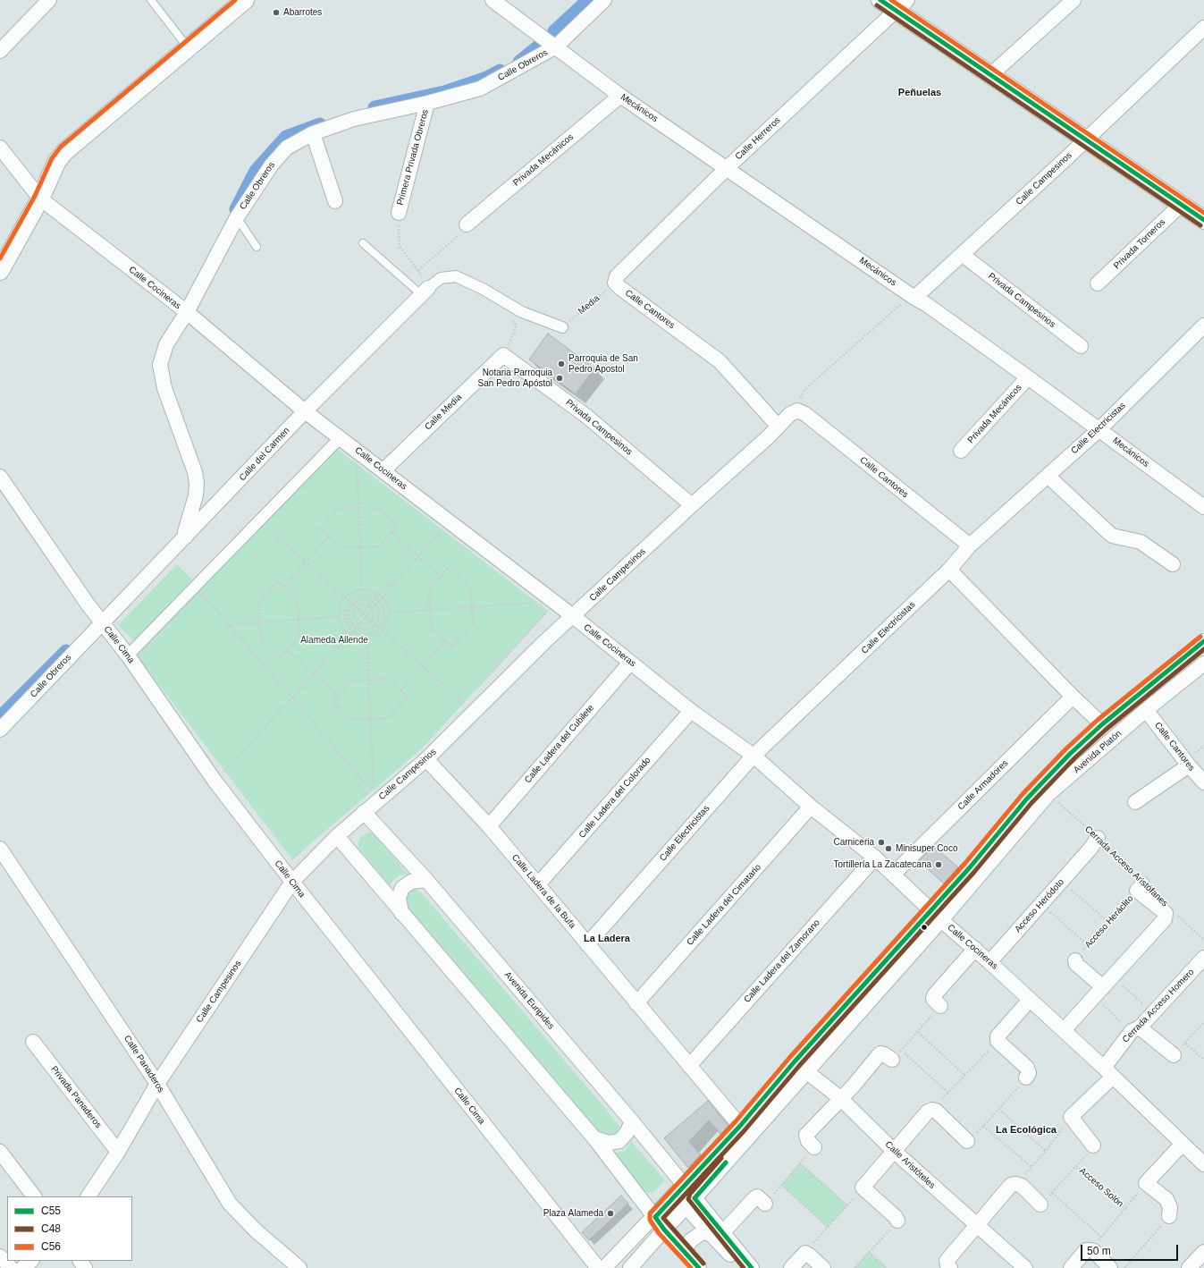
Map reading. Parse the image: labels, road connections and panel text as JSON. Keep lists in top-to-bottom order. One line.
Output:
{"streets":{"street":["Calle Obreros","Mecánicos","Calle Herreros","Primera Privada Obreros","Privada Mecánicos","Calle Campesinos","Privada Torneros","Calle Cocineras","Privada Campesinos","Calle Cantores","Calle Media","Calle Electricistas","Calle del Carmen","Calle Cima","Calle Ladera del Cubilete","Avenida Platón","Calle Armadores","Calle Ladera del Colorado","Calle Ladera de la Bufa","Calle Ladera del Cimatario","Acceso Heródoto","Acceso Heráclito","Calle Ladera del Zamorano","Avenida Euripides","Cerrada Acceso Homero","Calle Panaderos","Privada Panaderos","Calle Aristóteles"],"path":["Media","Cerrada Acceso Aristófanes","Acceso Solón"]},"crossings":[["Calle Obreros","Mecánicos"],["Calle Obreros","Primera Privada Obreros"],["Calle Obreros","Calle Cocineras"],["Calle Obreros","Calle del Carmen"],["Calle Obreros","Calle Cima"],["Mecánicos","Calle Herreros"],["Mecánicos","Privada Mecánicos"],["Mecánicos","Calle Campesinos"],["Mecánicos","Calle Electricistas"],["Calle Herreros","Media"],["Calle Herreros","Calle Cantores"],["Calle Campesinos","Calle Cocineras"],["Calle Campesinos","Privada Campesinos"],["Calle Campesinos","Calle Cantores"],["Calle Campesinos","Calle Cima"],["Calle Campesinos","Calle Ladera de la Bufa"],["Calle Campesinos","Avenida Euripides"],["Calle Campesinos","Calle Panaderos"],["Calle Campesinos","Privada Panaderos"],["Calle Cocineras","Calle Media"],["Calle Cocineras","Calle Electricistas"],["Calle Cocineras","Calle del Carmen"],["Calle Cocineras","Calle Ladera del Cubilete"],["Calle Cocineras","Avenida Platón"],["Calle Cocineras","Calle Armadores"],["Calle Cocineras","Calle Ladera del Colorado"],["Calle Cocineras","Calle Ladera del Cimatario"],["Calle Cocineras","Acceso Heródoto"],["Calle Cocineras","Acceso Heráclito"],["Calle Cocineras","Calle Ladera del Zamorano"],["Calle Cocineras","Cerrada Acceso Homero"],["Privada Campesinos","Calle Media"],["Media","Calle Cantores"],["Calle Cantores","Calle Electricistas"],["Calle Cantores","Avenida Platón"],["Calle Electricistas","Calle Ladera de la Bufa"],["Calle del Carmen","Calle Cima"],["Calle Ladera del Cubilete","Calle Ladera de la Bufa"],["Avenida Platón","Cerrada Acceso Aristófanes"],["Avenida Platón","Calle Ladera de la Bufa"],["Avenida Platón","Avenida Euripides"],["Avenida Platón","Calle Aristóteles"],["Calle Ladera del Colorado","Calle Ladera de la Bufa"],["Cerrada Acceso Aristófanes","Acceso Heródoto"],["Cerrada Acceso Aristófanes","Acceso Heráclito"],["Calle Ladera de la Bufa","Calle Ladera del Cimatario"],["Calle Ladera de la Bufa","Calle Ladera del Zamorano"]],"districts":["Peñuelas","La Ladera","La Ecológica"],"parks":["Alameda Allende"],"places":["Abarrotes","Parroquia de San Pedro Apostol","Notaria Parroquia San Pedro Apóstol","Carniceria","Minisuper Coco","Tortillería La Zacatecana","Plaza Alameda"],"lines":["transit line C55","transit line C56","transit line C48"],"legend":["C55","C48","C56"],"scale_bar":"50 m"}
